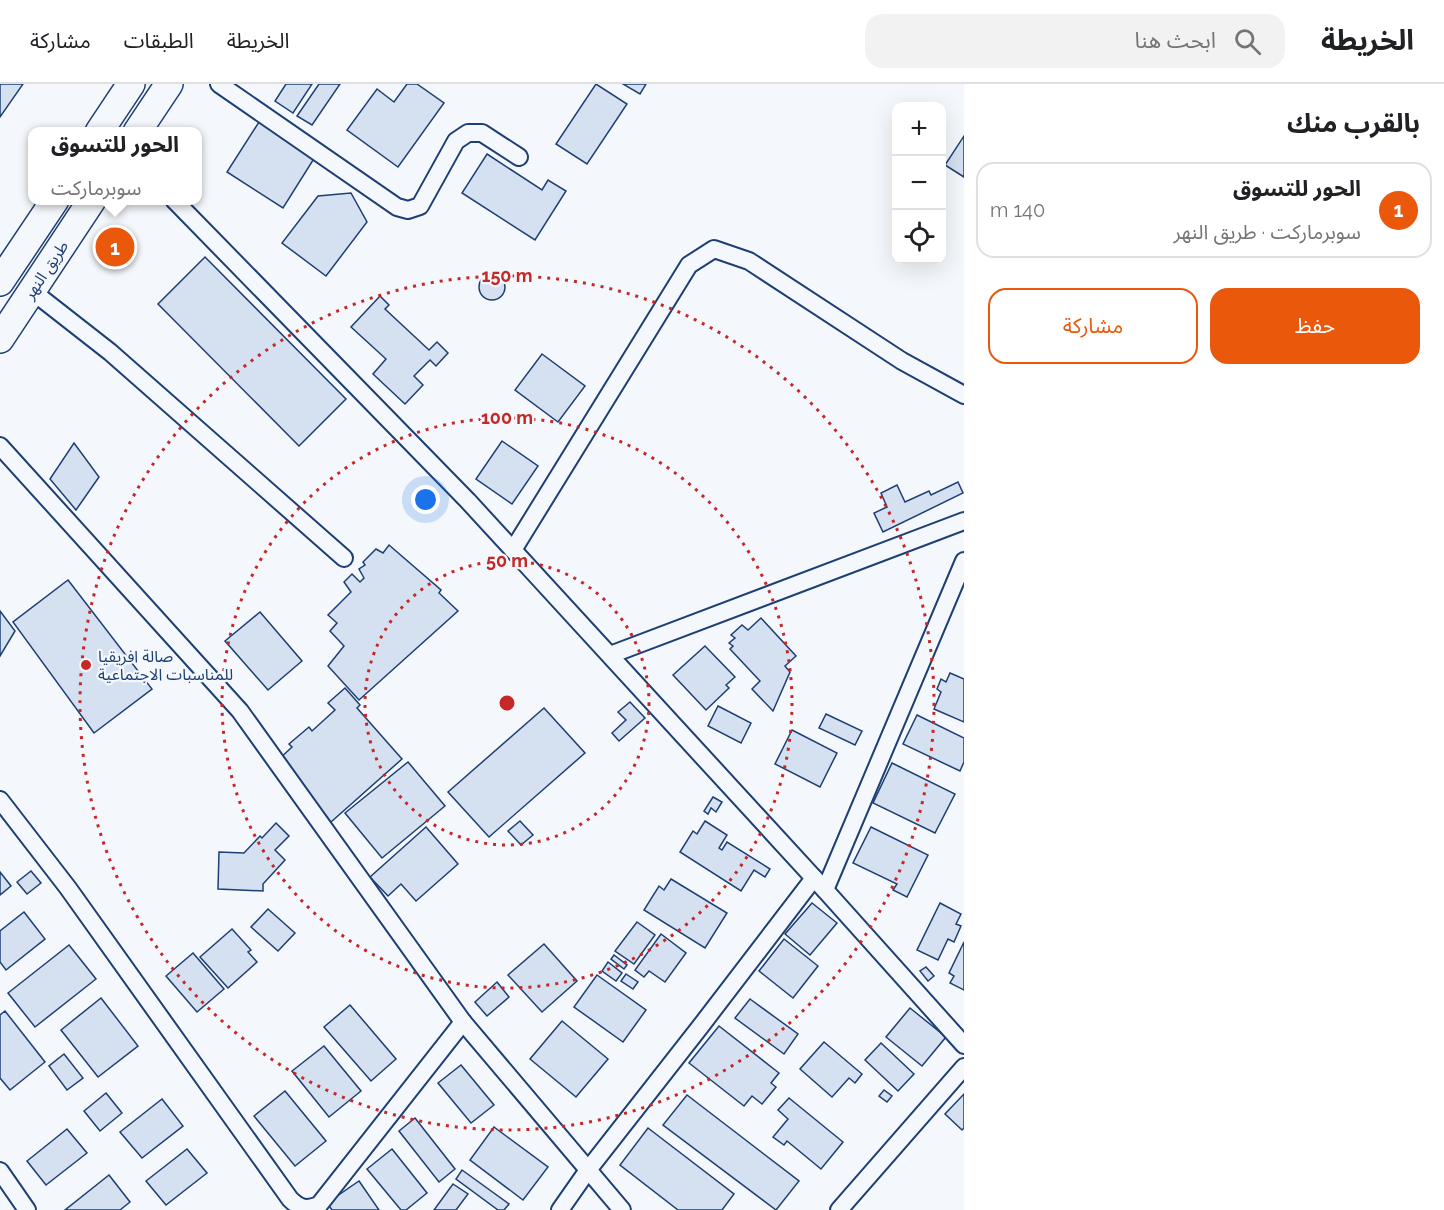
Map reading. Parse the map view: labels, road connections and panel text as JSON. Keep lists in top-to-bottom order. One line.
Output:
{"streets":{"main road":["طريق النهر"]},"places":["صالة افريقيا للمناسبات الاجتماعية"],"page":{"header":"الخريطة","search":"ابحث هنا","nav":["الخريطة","الطبقات","مشاركة"],"heading":"بالقرب منك","map_buttons":["+","−"],"popup":["الحور للتسوق","سوبرماركت"],"list":[{"mark":"1","name":"الحور للتسوق","note":"سوبرماركت · طريق النهر","value":"140 m"}],"pins":"1","buttons":["حفظ","مشاركة"]},"rings":["150 m","100 m","50 m"]}
